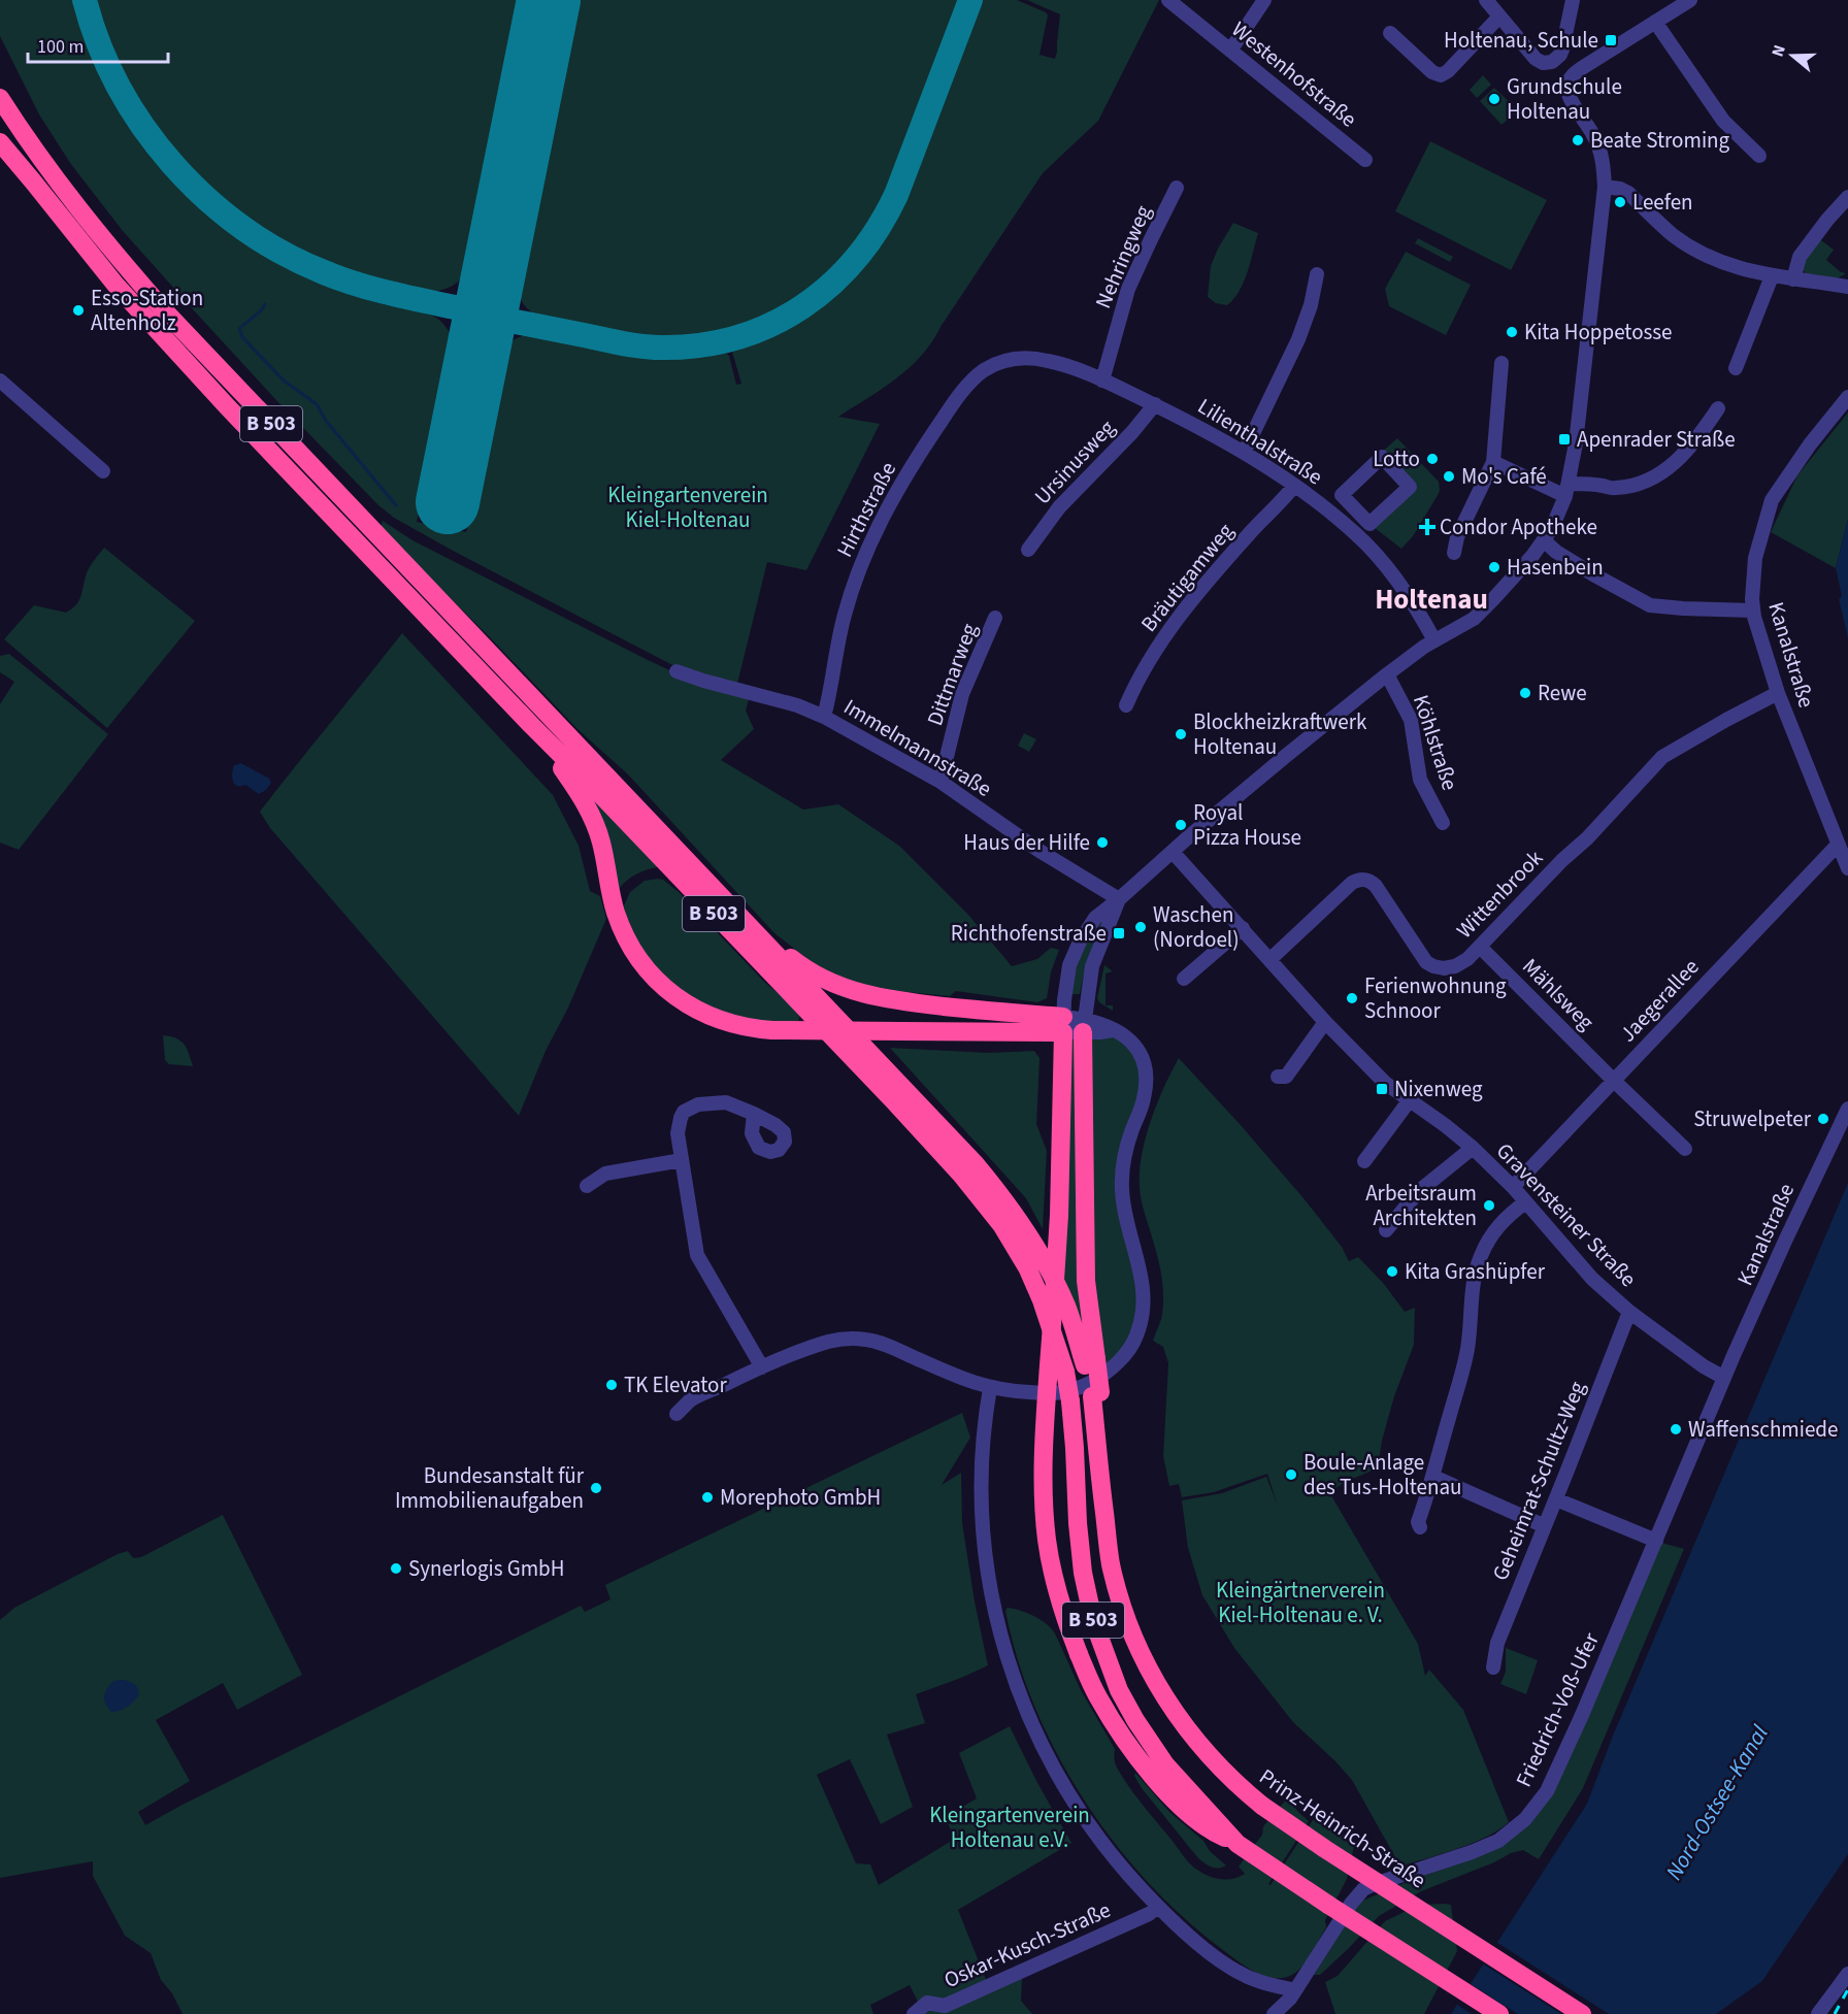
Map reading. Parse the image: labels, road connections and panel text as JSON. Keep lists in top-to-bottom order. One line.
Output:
{"streets":{"highway":["B 503","Prinz-Heinrich-Straße"],"street":["Westenhofstraße","Nehringweg","Lilienthalstraße","Ursinusweg","Hirthstraße","Bräutigamweg","Kanalstraße","Dittmarweg","Köhlstraße","Immelmannstraße","Wittenbrook","Mählsweg","Jaegerallee","Gravensteiner Straße","Geheimrat-Schultz-Weg","Friedrich-Voß-Ufer","Oskar-Kusch-Straße"]},"crossings":[["Nehringweg","Lilienthalstraße"],["B 503","Prinz-Heinrich-Straße"],["Lilienthalstraße","Ursinusweg"],["Lilienthalstraße","Hirthstraße"],["Lilienthalstraße","Bräutigamweg"],["Hirthstraße","Immelmannstraße"],["Kanalstraße","Wittenbrook"],["Kanalstraße","Jaegerallee"],["Kanalstraße","Gravensteiner Straße"],["Kanalstraße","Friedrich-Voß-Ufer"],["Dittmarweg","Immelmannstraße"],["Wittenbrook","Mählsweg"],["Wittenbrook","Gravensteiner Straße"],["Mählsweg","Jaegerallee"],["Jaegerallee","Gravensteiner Straße"],["Gravensteiner Straße","Geheimrat-Schultz-Weg"],["Gravensteiner Straße","Friedrich-Voß-Ufer"]],"districts":["Holtenau"],"water":["Nord-Ostsee-Kanal"],"parks":["Kleingartenverein Kiel-Holtenau","Kleingärtnerverein Kiel-Holtenau e. V.","Kleingartenverein Holtenau e.V."],"places":{"transit":["Holtenau, Schule","Apenrader Straße","Richthofenstraße","Nixenweg"],"other":["Grundschule Holtenau","Beate Stroming","Leefen","Esso-Station Altenholz","Kita Hoppetosse","Lotto","Mo's Café","Hasenbein","Rewe","Blockheizkraftwerk Holtenau","Royal Pizza House","Haus der Hilfe","Waschen (Nordoel)","Ferienwohnung Schnoor","Struwelpeter","Arbeitsraum Architekten","Kita Grashüpfer","TK Elevator","Waffenschmiede","Boule-Anlage des Tus-Holtenau","Bundesanstalt für Immobilienaufgaben","Morephoto GmbH","Synerlogis GmbH"],"health":["Condor Apotheke"]},"scale_bar":"100 m","north":"left"}
